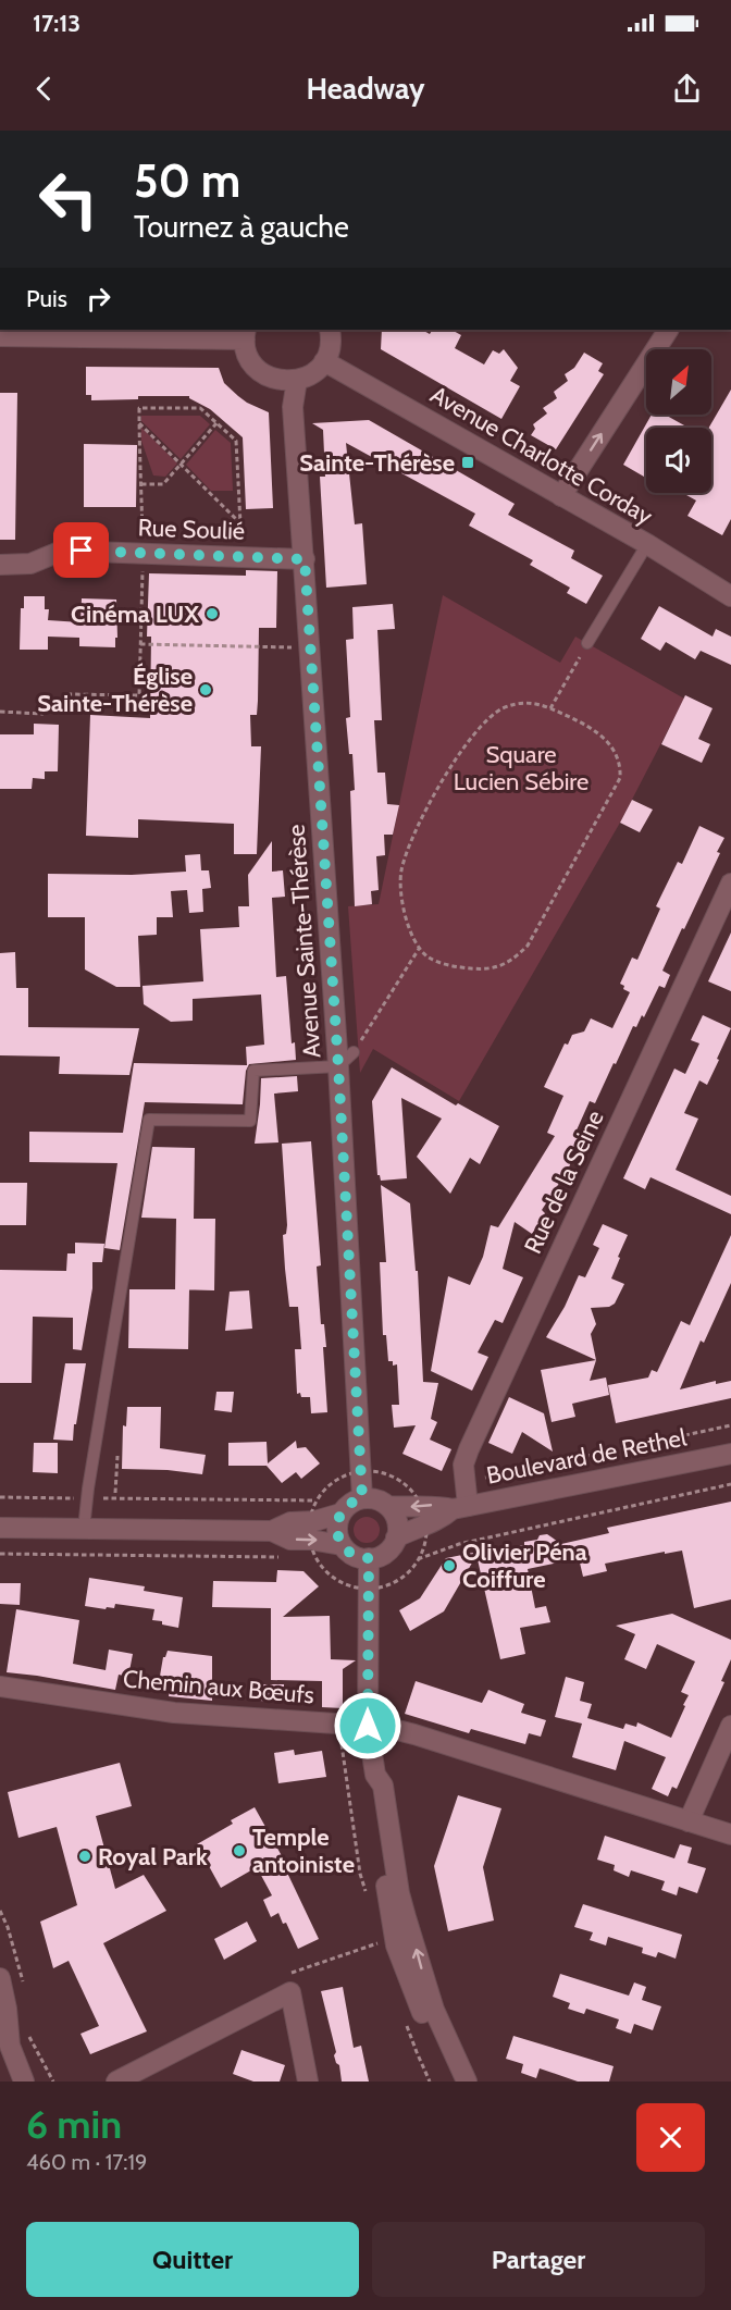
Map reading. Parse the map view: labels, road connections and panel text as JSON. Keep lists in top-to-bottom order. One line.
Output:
{"streets":{"street":["Avenue Charlotte Corday","Rue Soulié","Avenue Sainte-Thérèse","Rue de la Seine","Boulevard de Rethel","Chemin aux Bœufs"]},"crossings":[["Rue Soulié","Avenue Sainte-Thérèse"],["Avenue Sainte-Thérèse","Boulevard de Rethel"],["Rue de la Seine","Boulevard de Rethel"]],"parks":["Square Lucien Sébire"],"places":{"transit":["Sainte-Thérèse"],"other":["Cinéma LUX","Église Sainte-Thérèse","Olivier Péna Coiffure","Temple antoiniste","Royal Park"]},"north":"top right","page":{"status":"17:13","header":"Headway","turn":["50 m","Tournez à gauche"],"then":"Puis","heading":["6 min","460 m · 17:19"],"buttons":["Quitter","Partager"]}}
